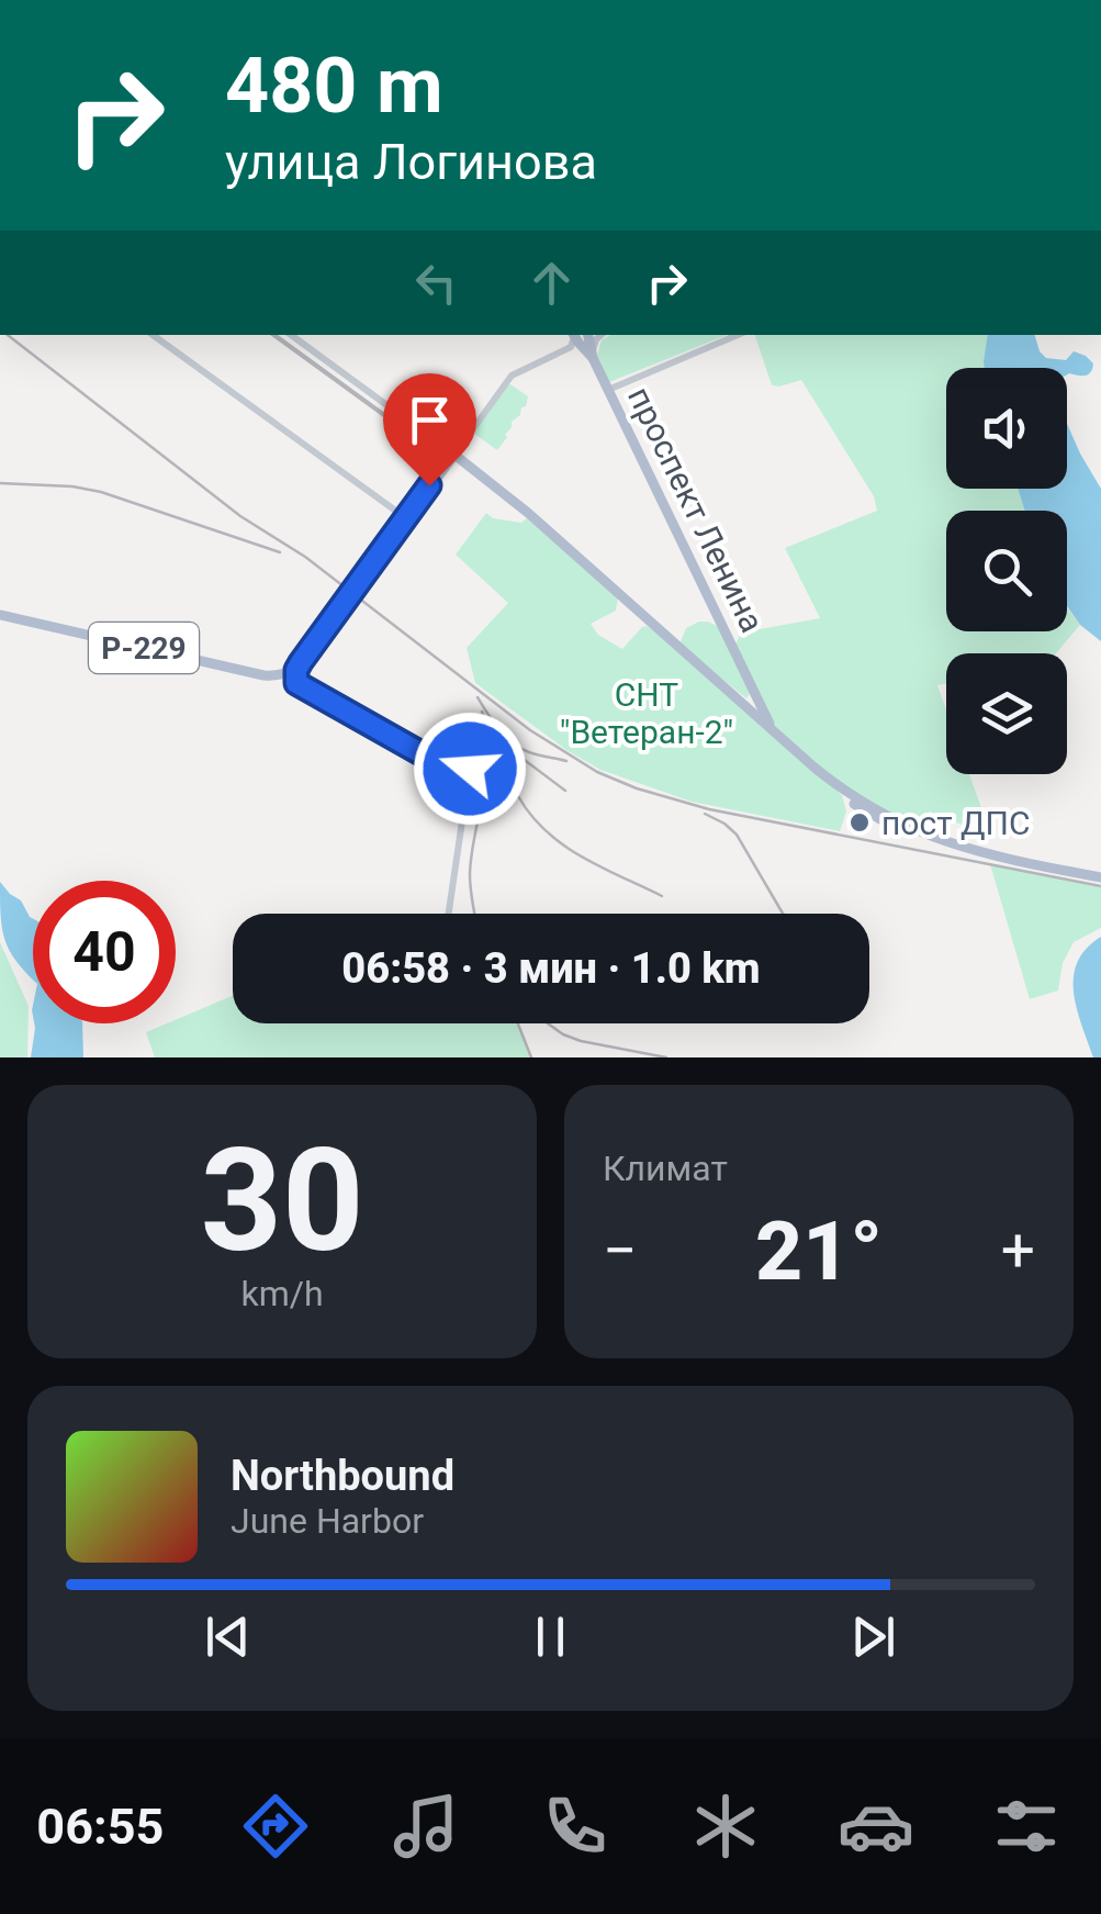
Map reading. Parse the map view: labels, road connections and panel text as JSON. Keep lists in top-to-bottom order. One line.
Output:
{"streets":{"main road":["проспект Ленина","Р-229"]},"parks":["СНТ \"Ветеран-2\""],"places":["пост ДПС"],"page":{"turn":["480 m","улица Логинова"],"limit":"40","trip":"06:58 · 3 мин · 1.0 km","tile":[["30","km/h"],"Климат"],"heat":["−","21°","+"],"song":["Northbound","June Harbor"],"tabs":"06:55"}}
